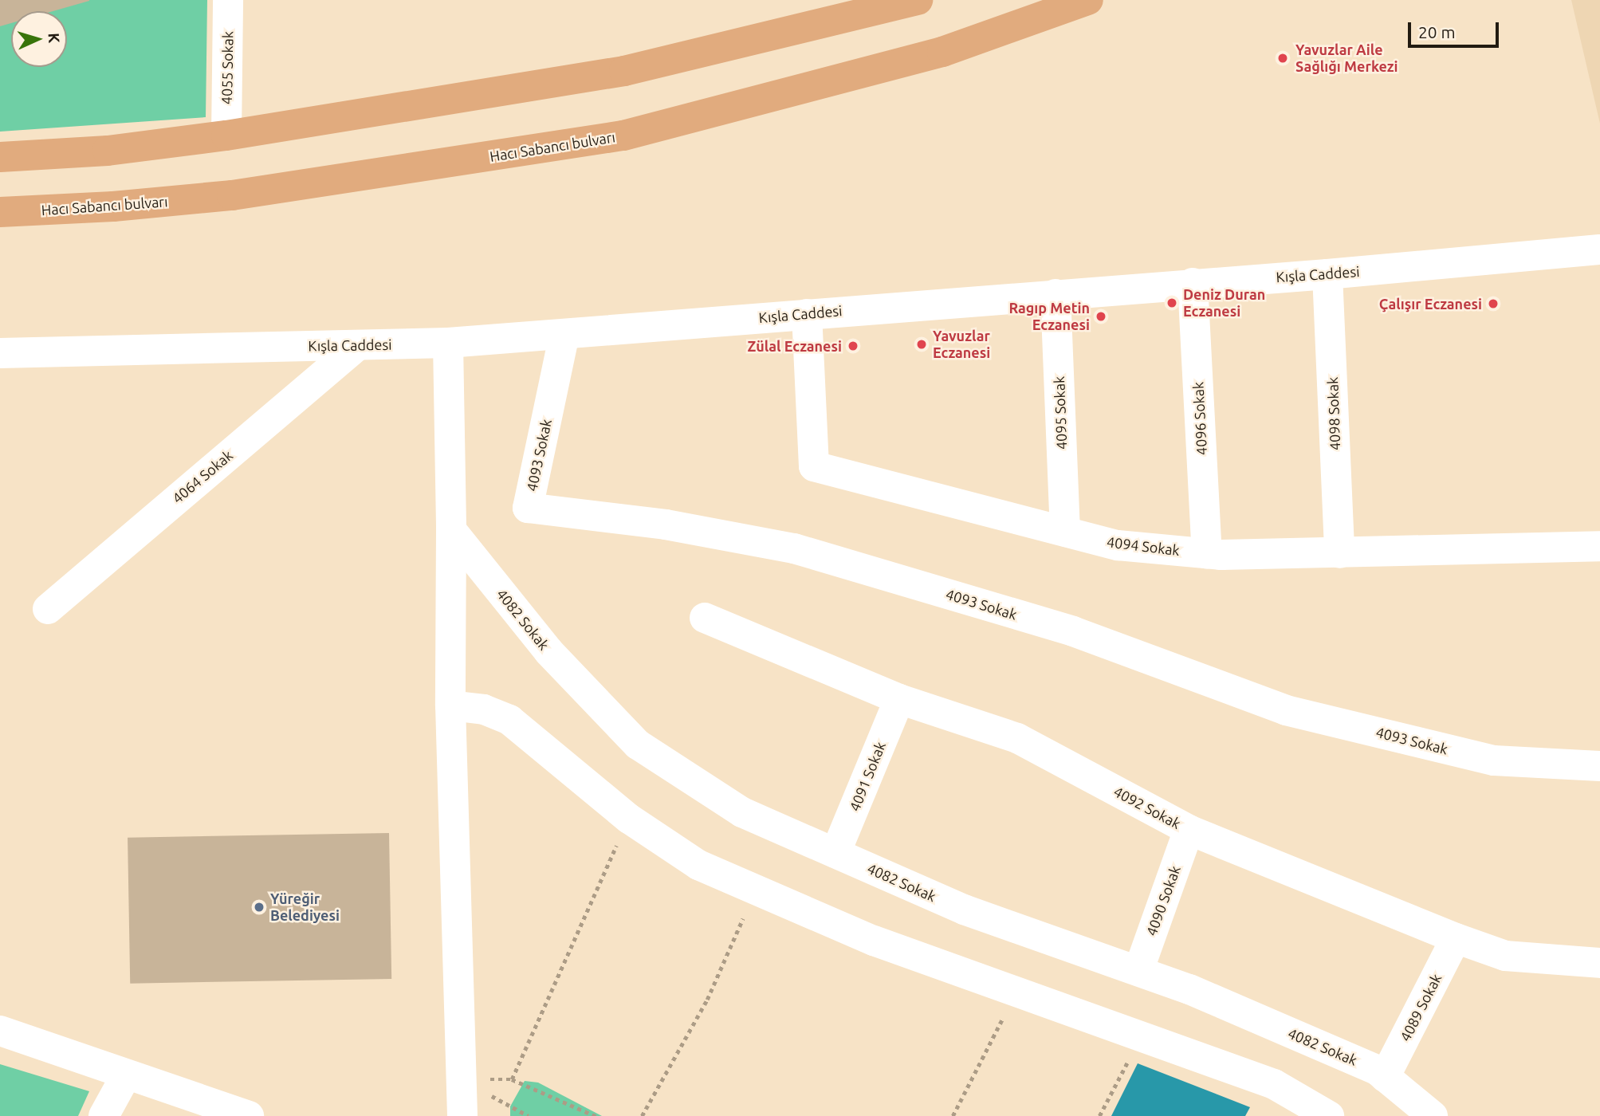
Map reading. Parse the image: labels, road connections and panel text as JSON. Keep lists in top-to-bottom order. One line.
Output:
{"streets":{"main road":["Hacı Sabancı bulvarı"],"street":["4055 Sokak","Kışla Caddesi","4095 Sokak","4098 Sokak","4096 Sokak","4093 Sokak","4064 Sokak","4094 Sokak","4082 Sokak","4091 Sokak","4092 Sokak","4090 Sokak","4089 Sokak"]},"crossings":[["Kışla Caddesi","4095 Sokak"],["Kışla Caddesi","4098 Sokak"],["Kışla Caddesi","4096 Sokak"],["Kışla Caddesi","4093 Sokak"],["Kışla Caddesi","4064 Sokak"],["Kışla Caddesi","4094 Sokak"],["4095 Sokak","4094 Sokak"],["4098 Sokak","4094 Sokak"],["4096 Sokak","4094 Sokak"],["4082 Sokak","4091 Sokak"],["4082 Sokak","4090 Sokak"],["4082 Sokak","4089 Sokak"],["4091 Sokak","4092 Sokak"],["4092 Sokak","4090 Sokak"],["4092 Sokak","4089 Sokak"]],"places":["Yavuzlar Aile Sağlığı Merkezi","Deniz Duran Eczanesi","Çalışır Eczanesi","Ragıp Metin Eczanesi","Yavuzlar Eczanesi","Zülal Eczanesi","Yüreğir Belediyesi"],"scale_bar":"20 m","north":"right"}
